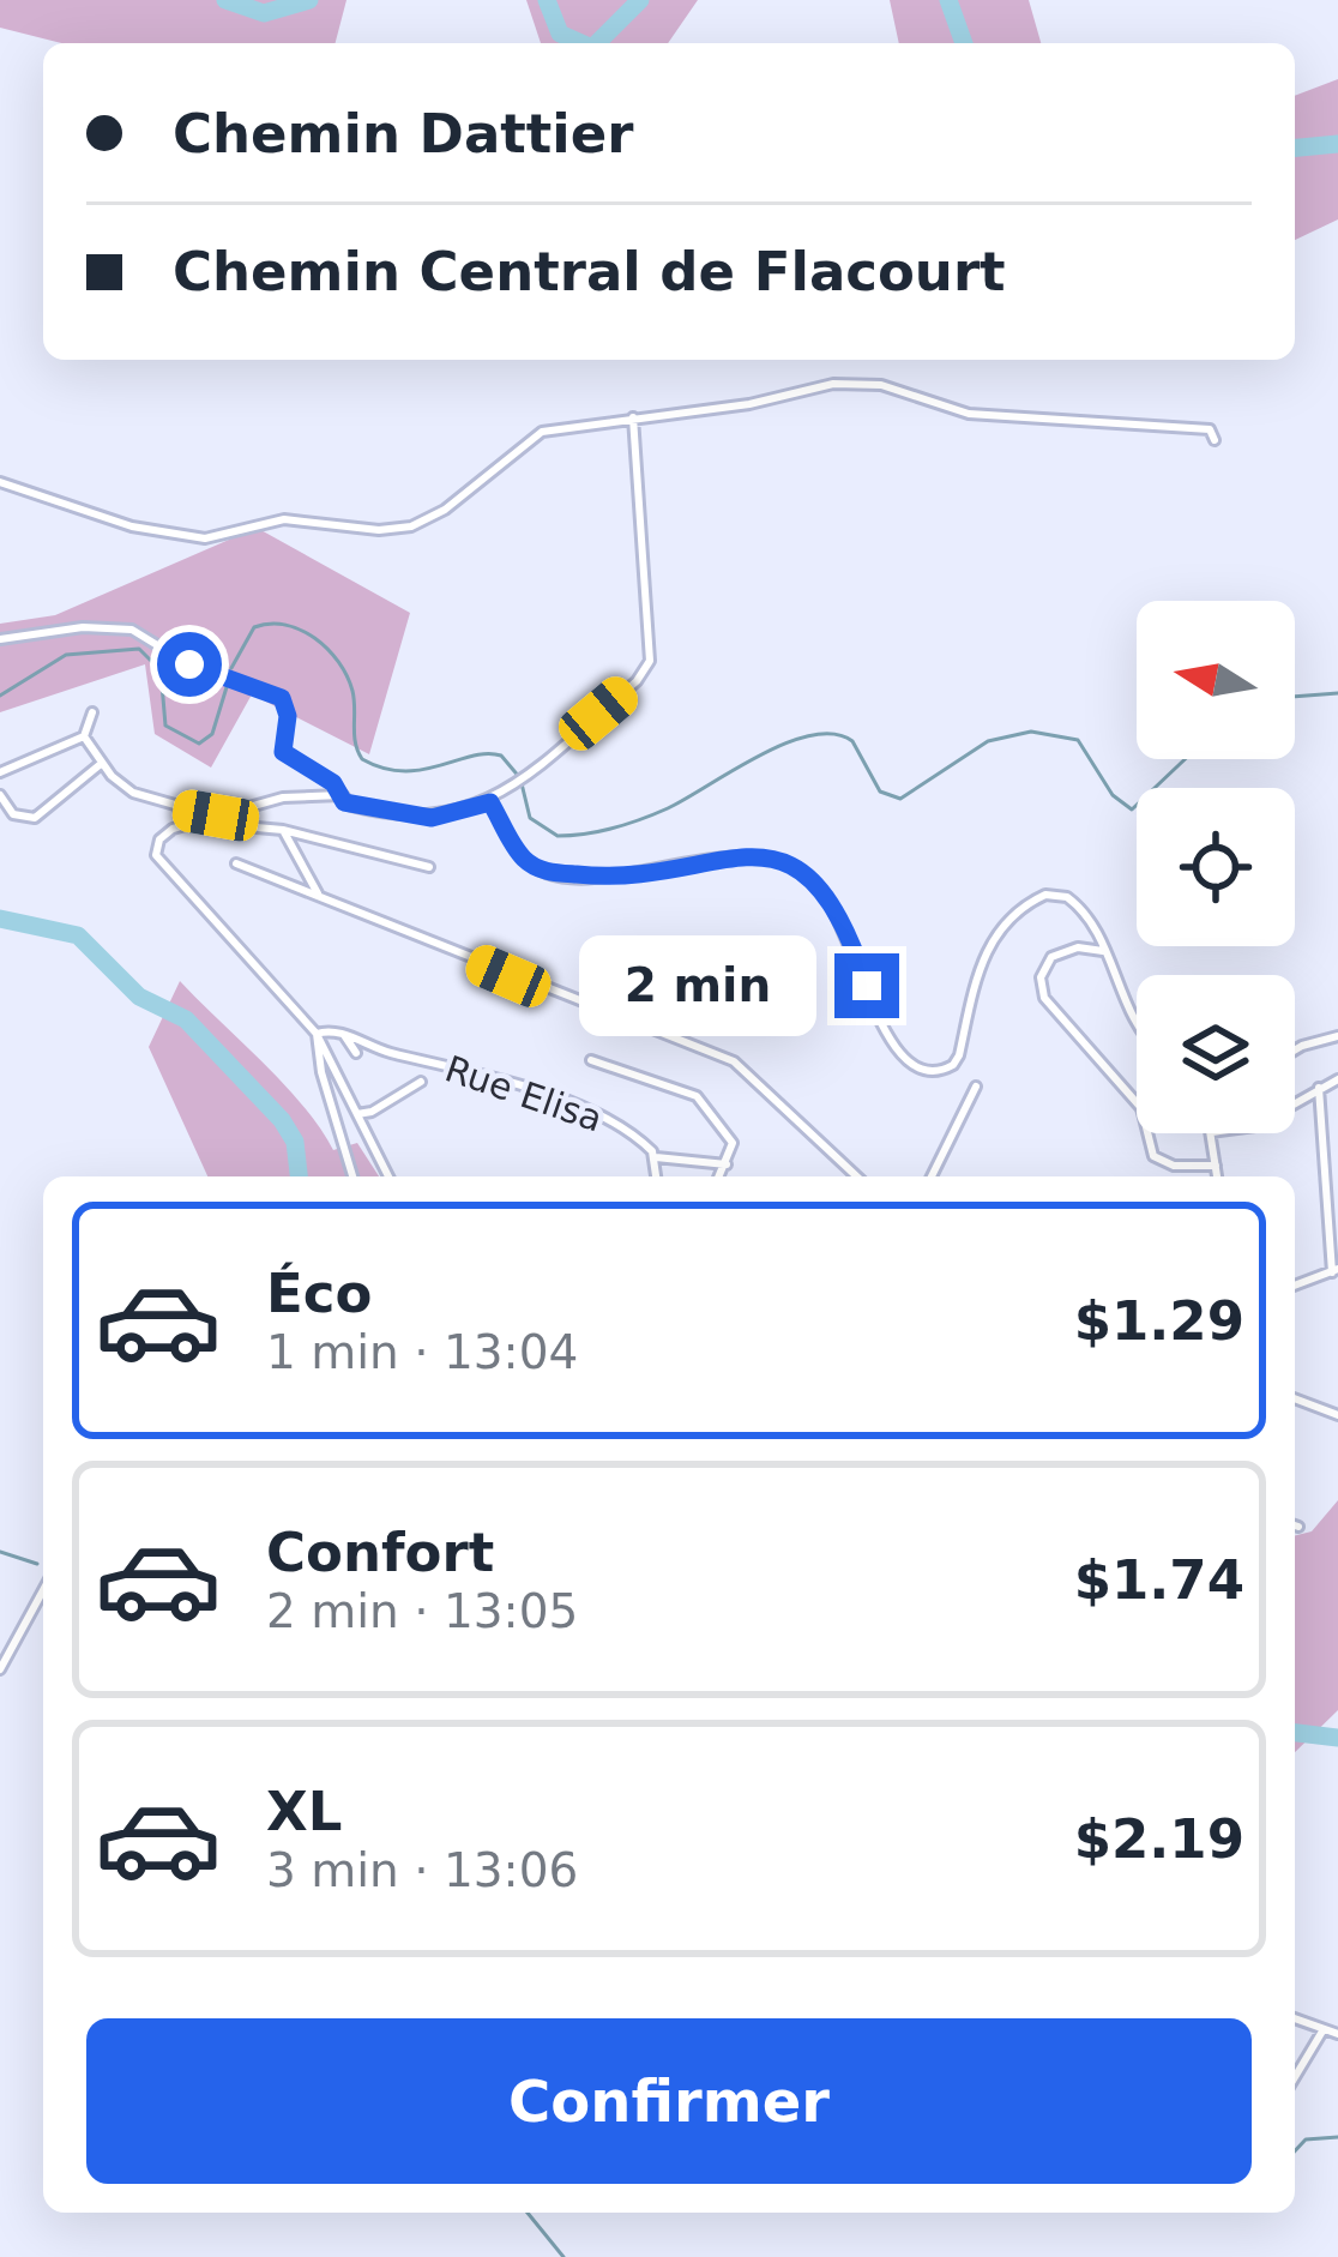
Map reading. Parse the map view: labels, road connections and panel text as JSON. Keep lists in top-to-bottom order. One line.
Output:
{"streets":{"street":["Rue Elisa"]},"north":"left","page":{"banner":["Chemin Dattier","Chemin Central de Flacourt"],"bubble":"2 min","list":[{"name":"Éco","note":"1 min · 13:04","value":"$1.29"},{"name":"Confort","note":"2 min · 13:05","value":"$1.74"},{"name":"XL","note":"3 min · 13:06","value":"$2.19"}],"buttons":"Confirmer"}}
